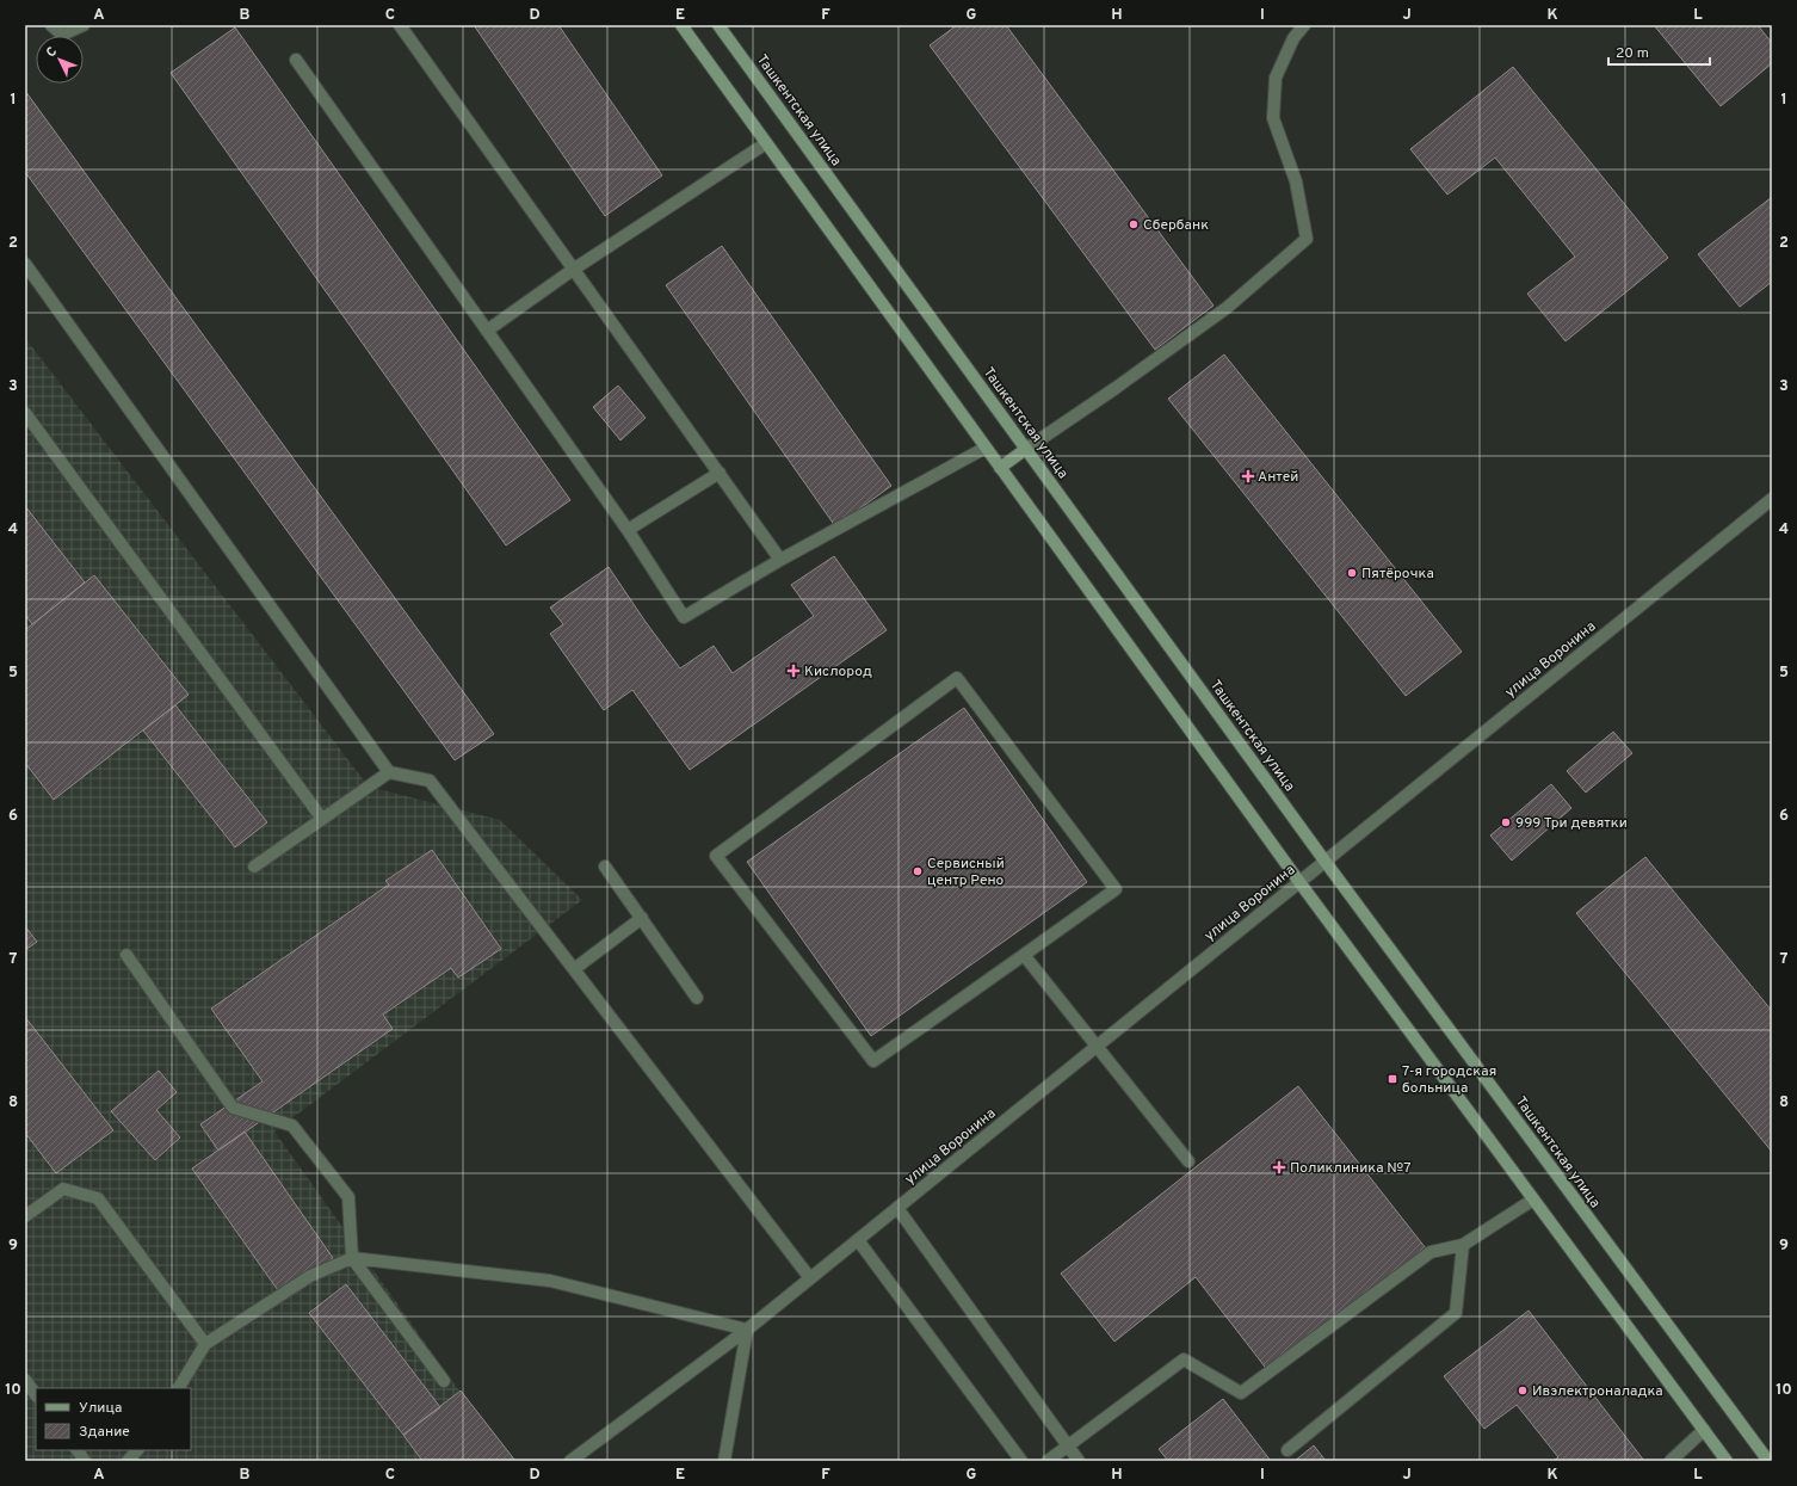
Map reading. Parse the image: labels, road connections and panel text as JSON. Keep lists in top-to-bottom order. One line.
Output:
{"streets":{"main road":["Ташкентская улица"],"street":["улица Воронина"]},"crossings":[["Ташкентская улица","улица Воронина"]],"places":{"other":["Сбербанк","Пятёрочка","999 Три девятки","Сервисный центр Рено","Ивэлектроналадка"],"health":["Антей","Кислород","Поликлиника №7"],"transit":["7-я городская больница"]},"legend":["Улица","Здание"],"scale_bar":"20 m","north":"top left","grid":{"columns":["A","B","C","D","E","F","G","H","I","J","K","L"],"rows":["1","2","3","4","5","6","7","8","9","10"]}}
